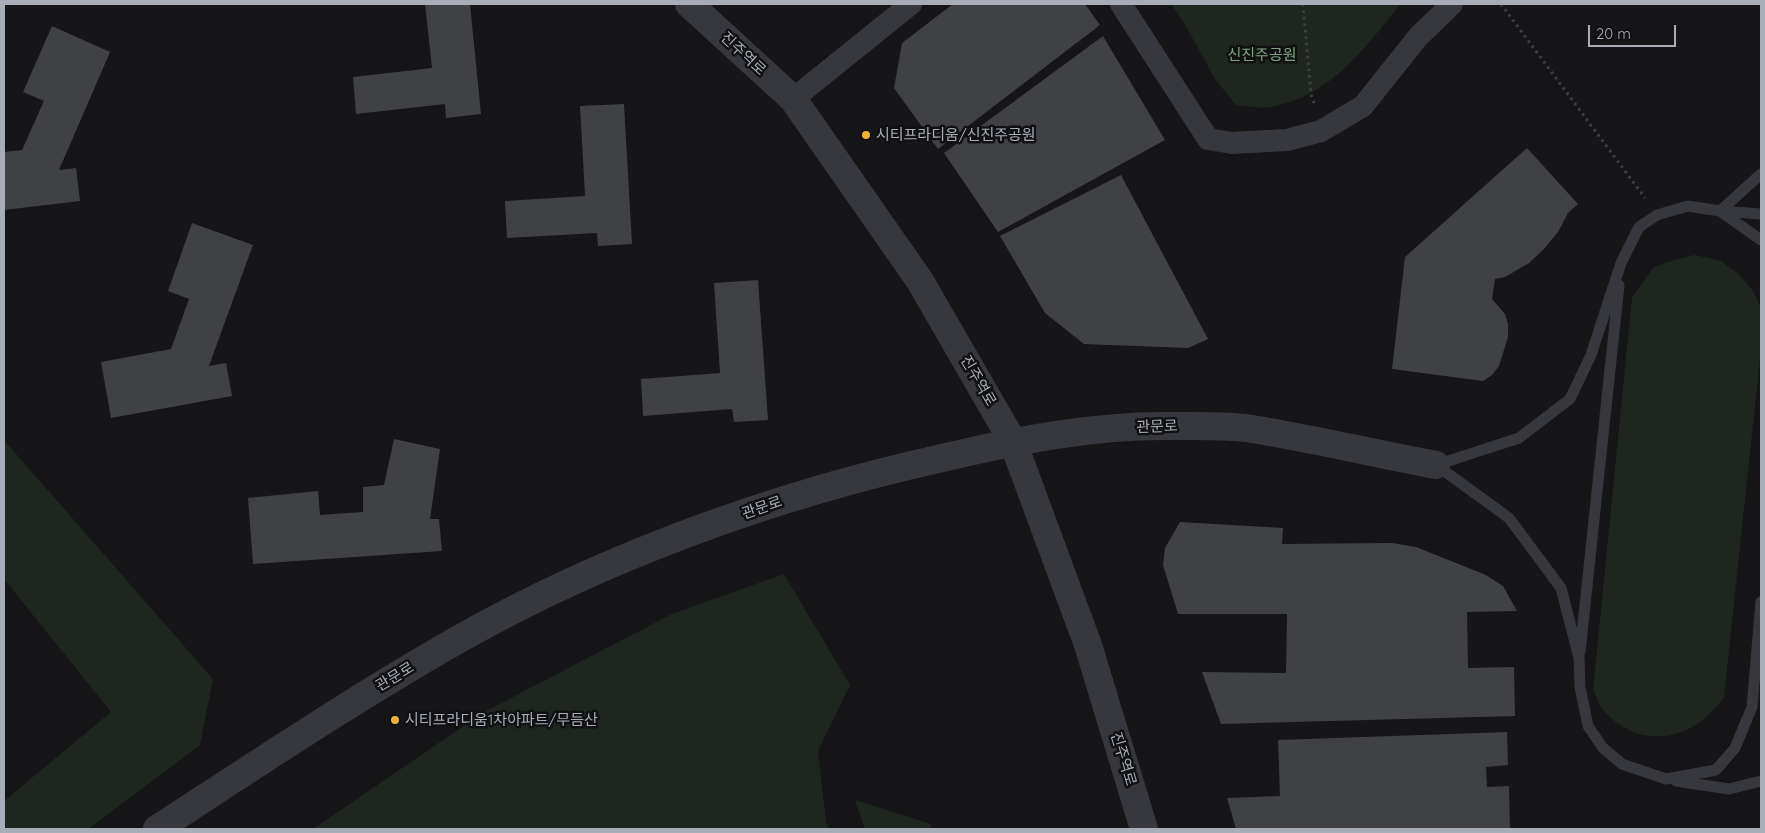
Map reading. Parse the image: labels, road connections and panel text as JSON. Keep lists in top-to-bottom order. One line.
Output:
{"streets":{"street":["진주역로","관문로"]},"crossings":[["진주역로","관문로"]],"parks":["신진주공원"],"places":["시티프라디움/신진주공원","시티프라디움1차아파트/무듬산"],"scale_bar":"20 m"}
